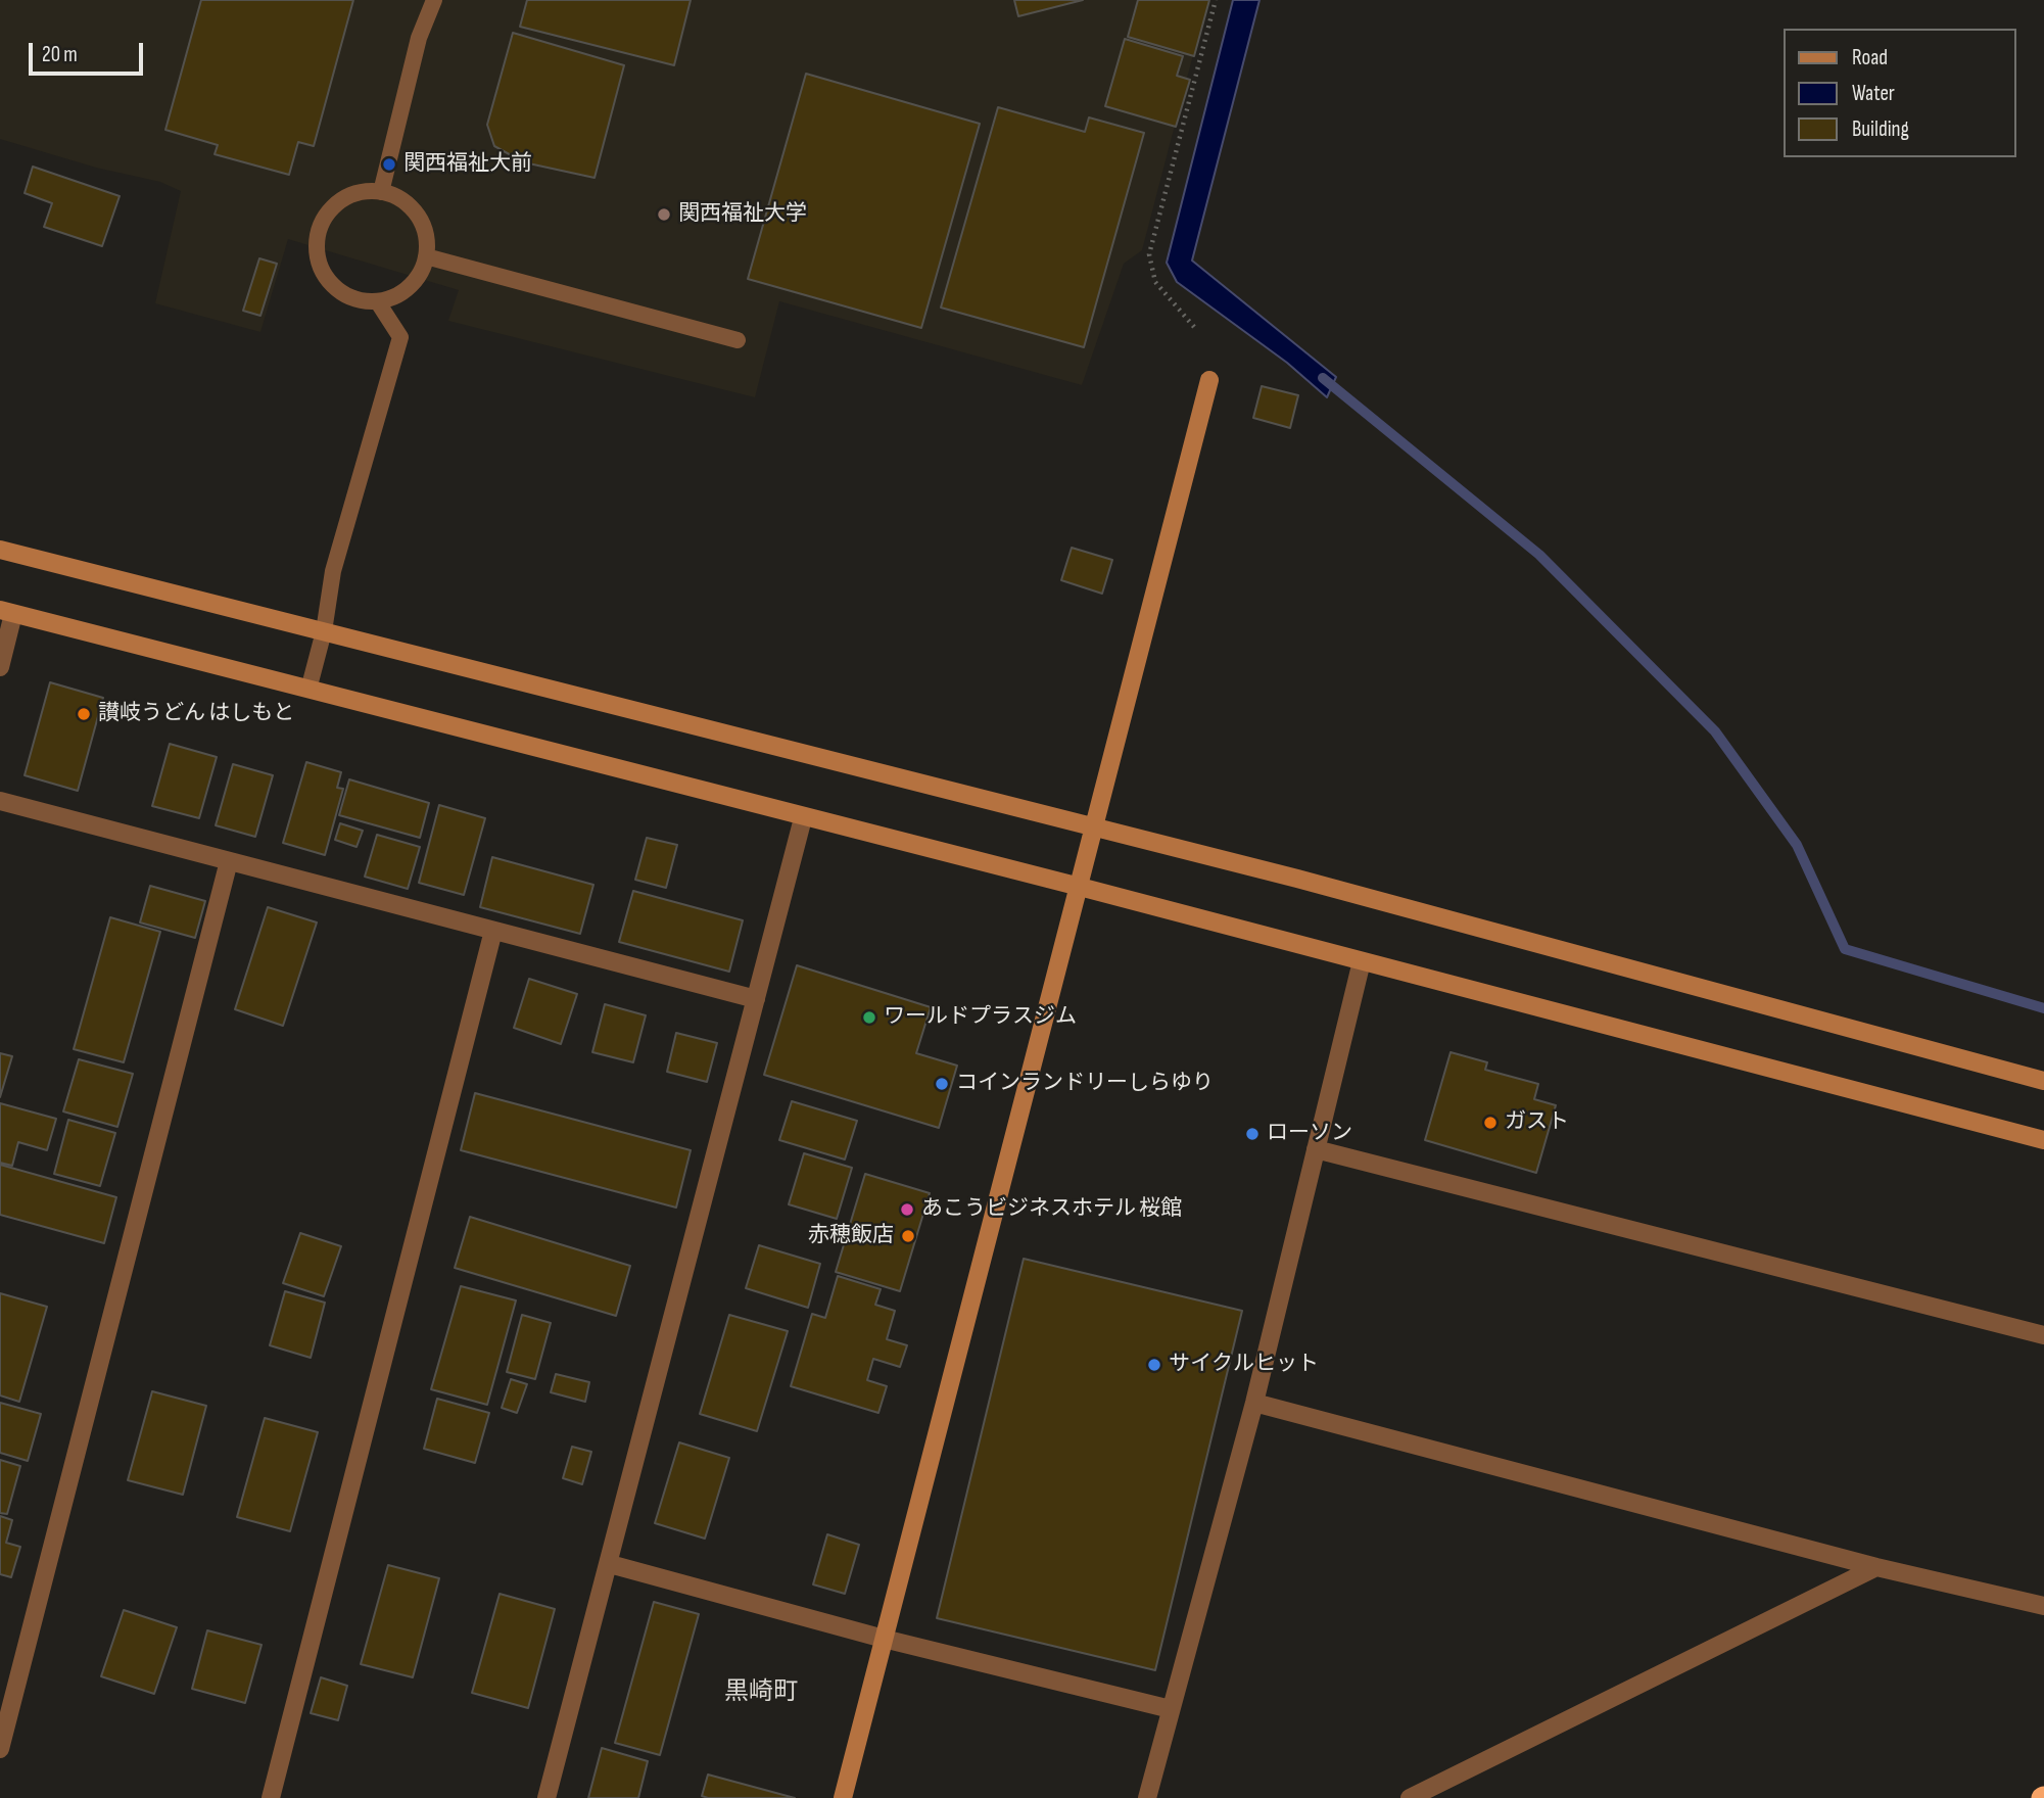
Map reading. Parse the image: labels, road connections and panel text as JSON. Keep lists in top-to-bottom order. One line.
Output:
{"districts":["黒崎町"],"places":["関西福祉大前","関西福祉大学","讃岐うどん はしもと","ワールドプラスジム","コインランドリーしらゆり","ガスト","ローソン","あこうビジネスホテル 桜館","赤穂飯店","サイクルヒット"],"legend":["Road","Water","Building"],"scale_bar":"20 m"}
